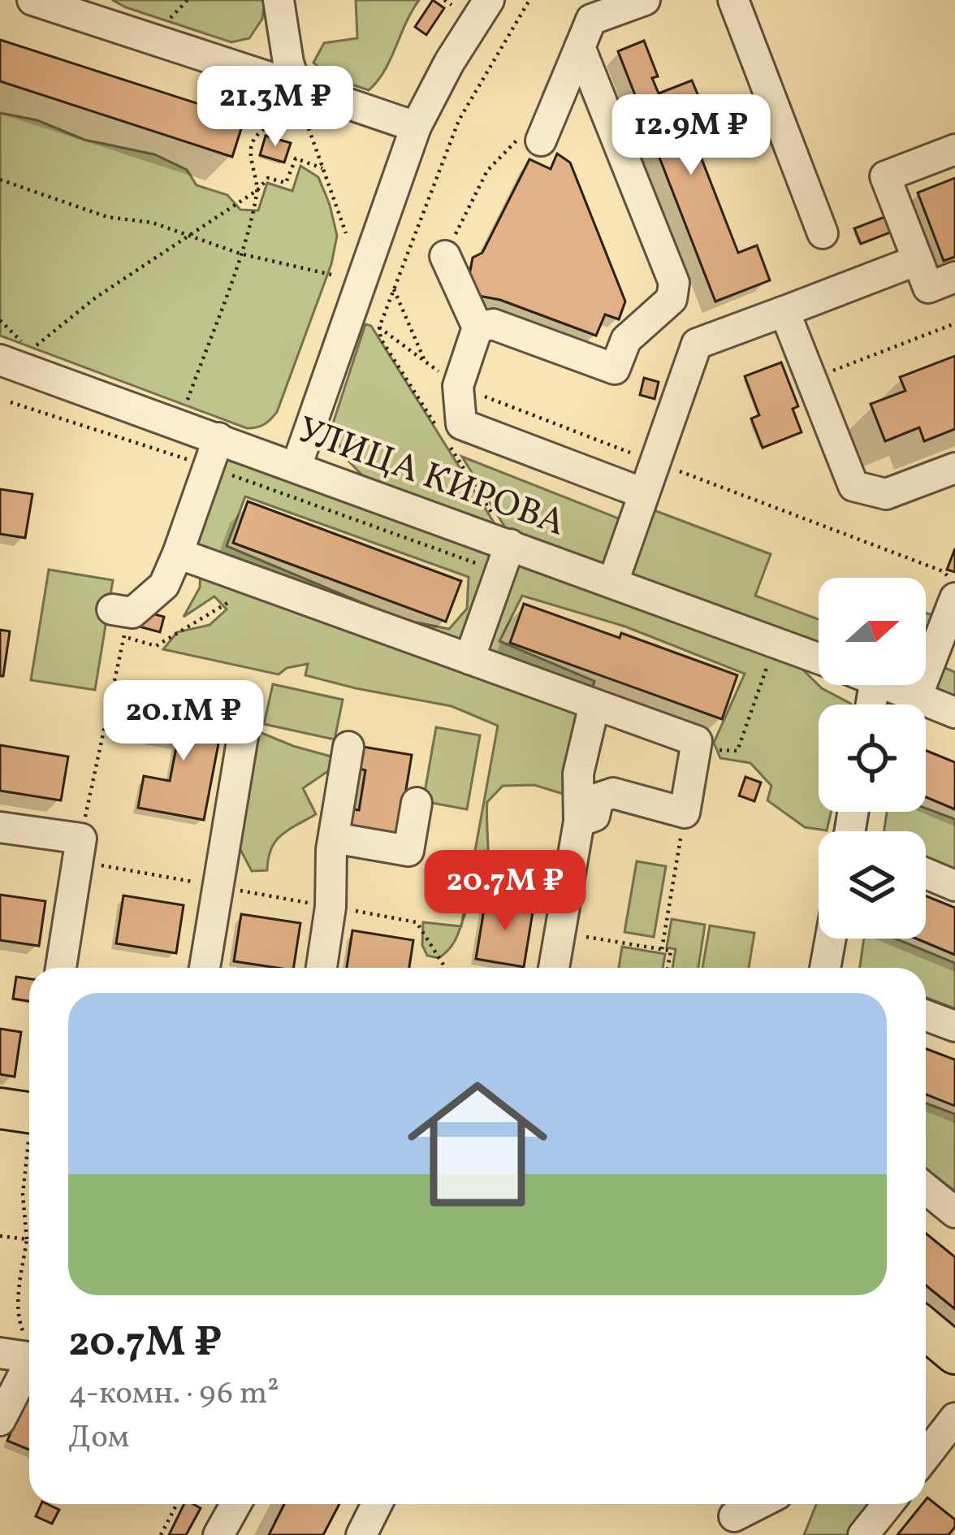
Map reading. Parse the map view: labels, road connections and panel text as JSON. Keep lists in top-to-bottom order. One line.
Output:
{"streets":{"street":["УЛИЦА КИРОВА"]},"north":"right","page":{"price":["21.3M ₽","12.9M ₽","20.1M ₽","20.7M ₽"],"list":[{"name":"20.7M ₽","note":"4-комн. · 96 m² · Дом"}]}}
